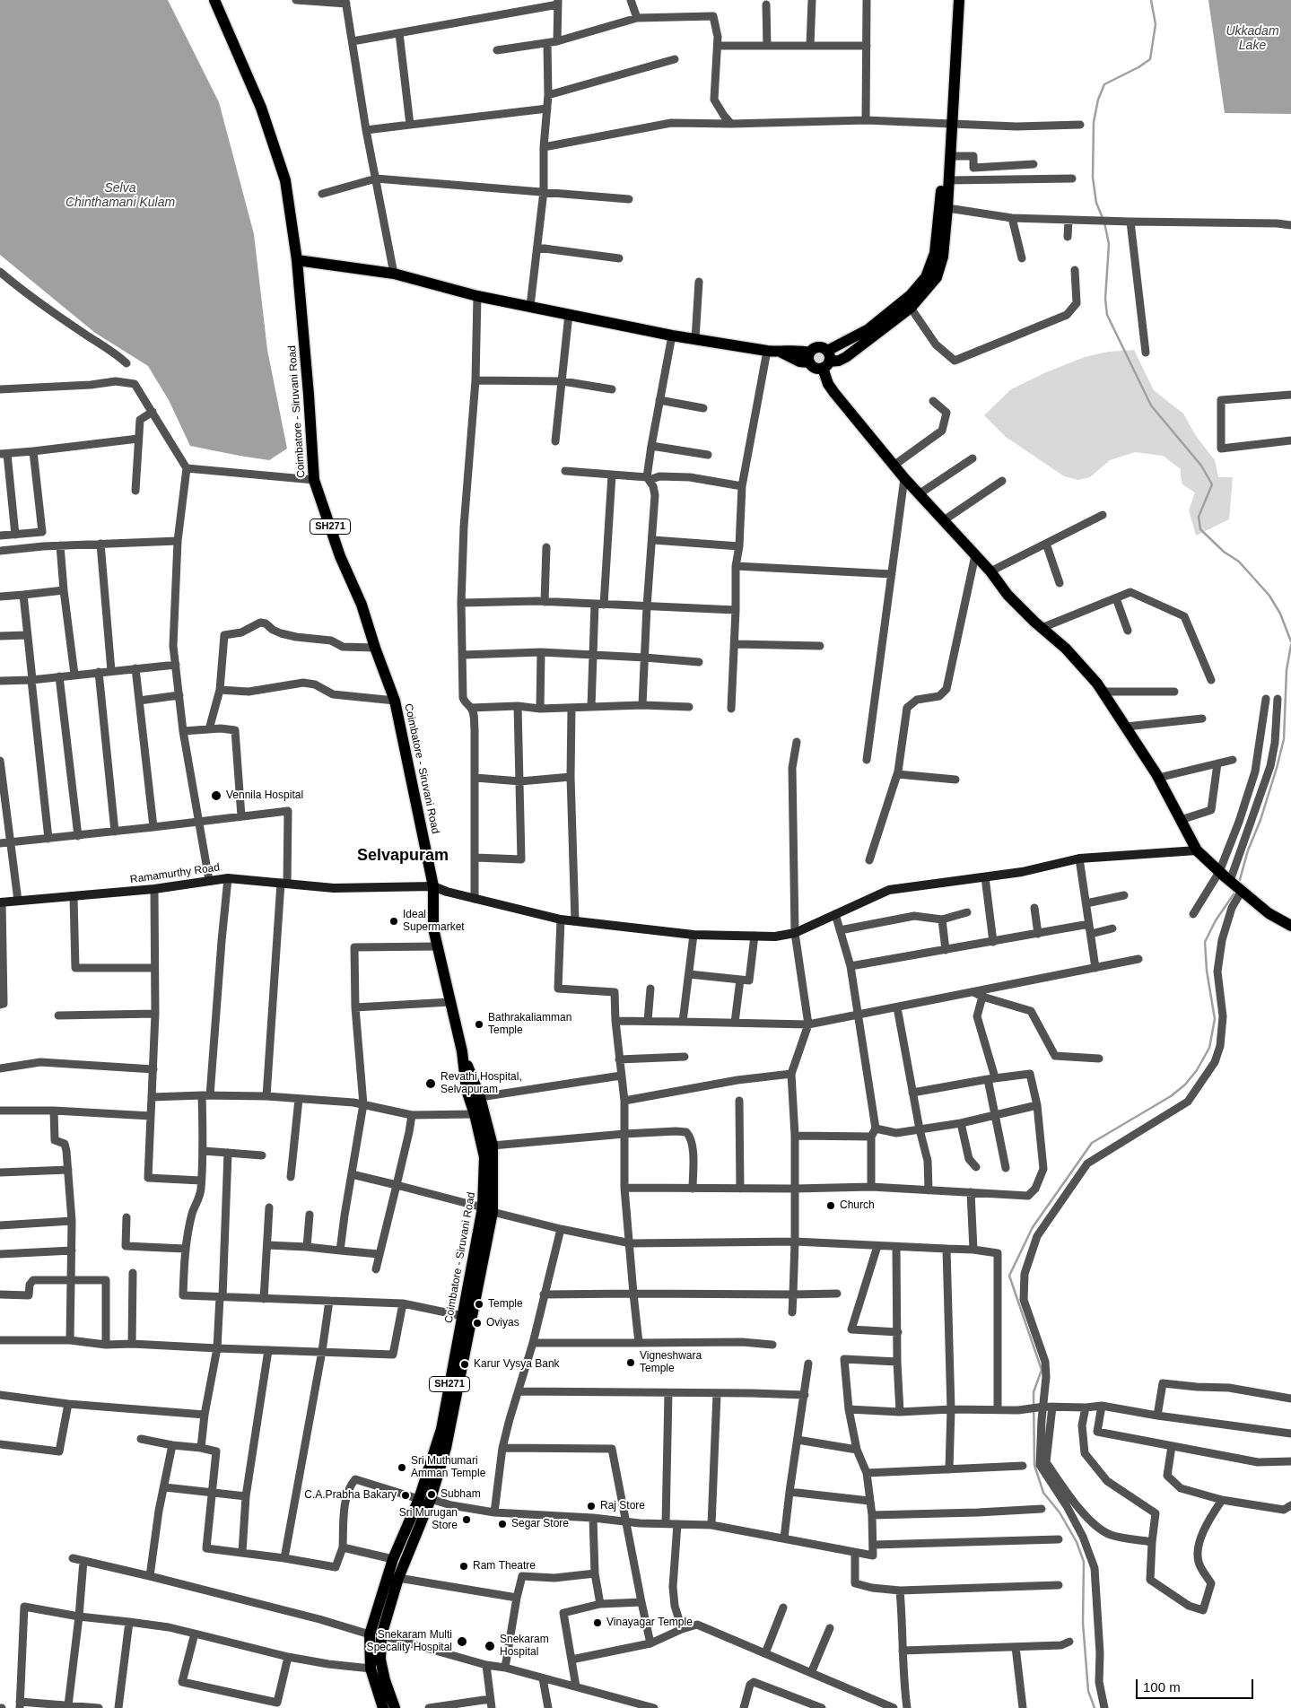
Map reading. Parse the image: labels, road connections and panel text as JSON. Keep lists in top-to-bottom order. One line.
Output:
{"streets":{"main road":["Coimbatore - Siruvani Road","SH271","Ramamurthy Road"]},"crossings":[["Coimbatore - Siruvani Road","Ramamurthy Road"]],"districts":["Selvapuram"],"water":["Ukkadam Lake","Selva Chinthamani Kulam"],"places":["Vennila Hospital","Ideal Supermarket","Bathrakaliamman Temple","Revathi Hospital, Selvapuram","Church","Temple","Oviyas","Vigneshwara Temple","Karur Vysya Bank","Sri Muthumari Amman Temple","Subham","C.A.Prabha Bakary","Raj Store","Sri Murugan Store","Segar Store","Ram Theatre","Vinayagar Temple","Snekaram Multi Specality Hospital","Snekaram Hospital"],"scale_bar":"100 m"}
